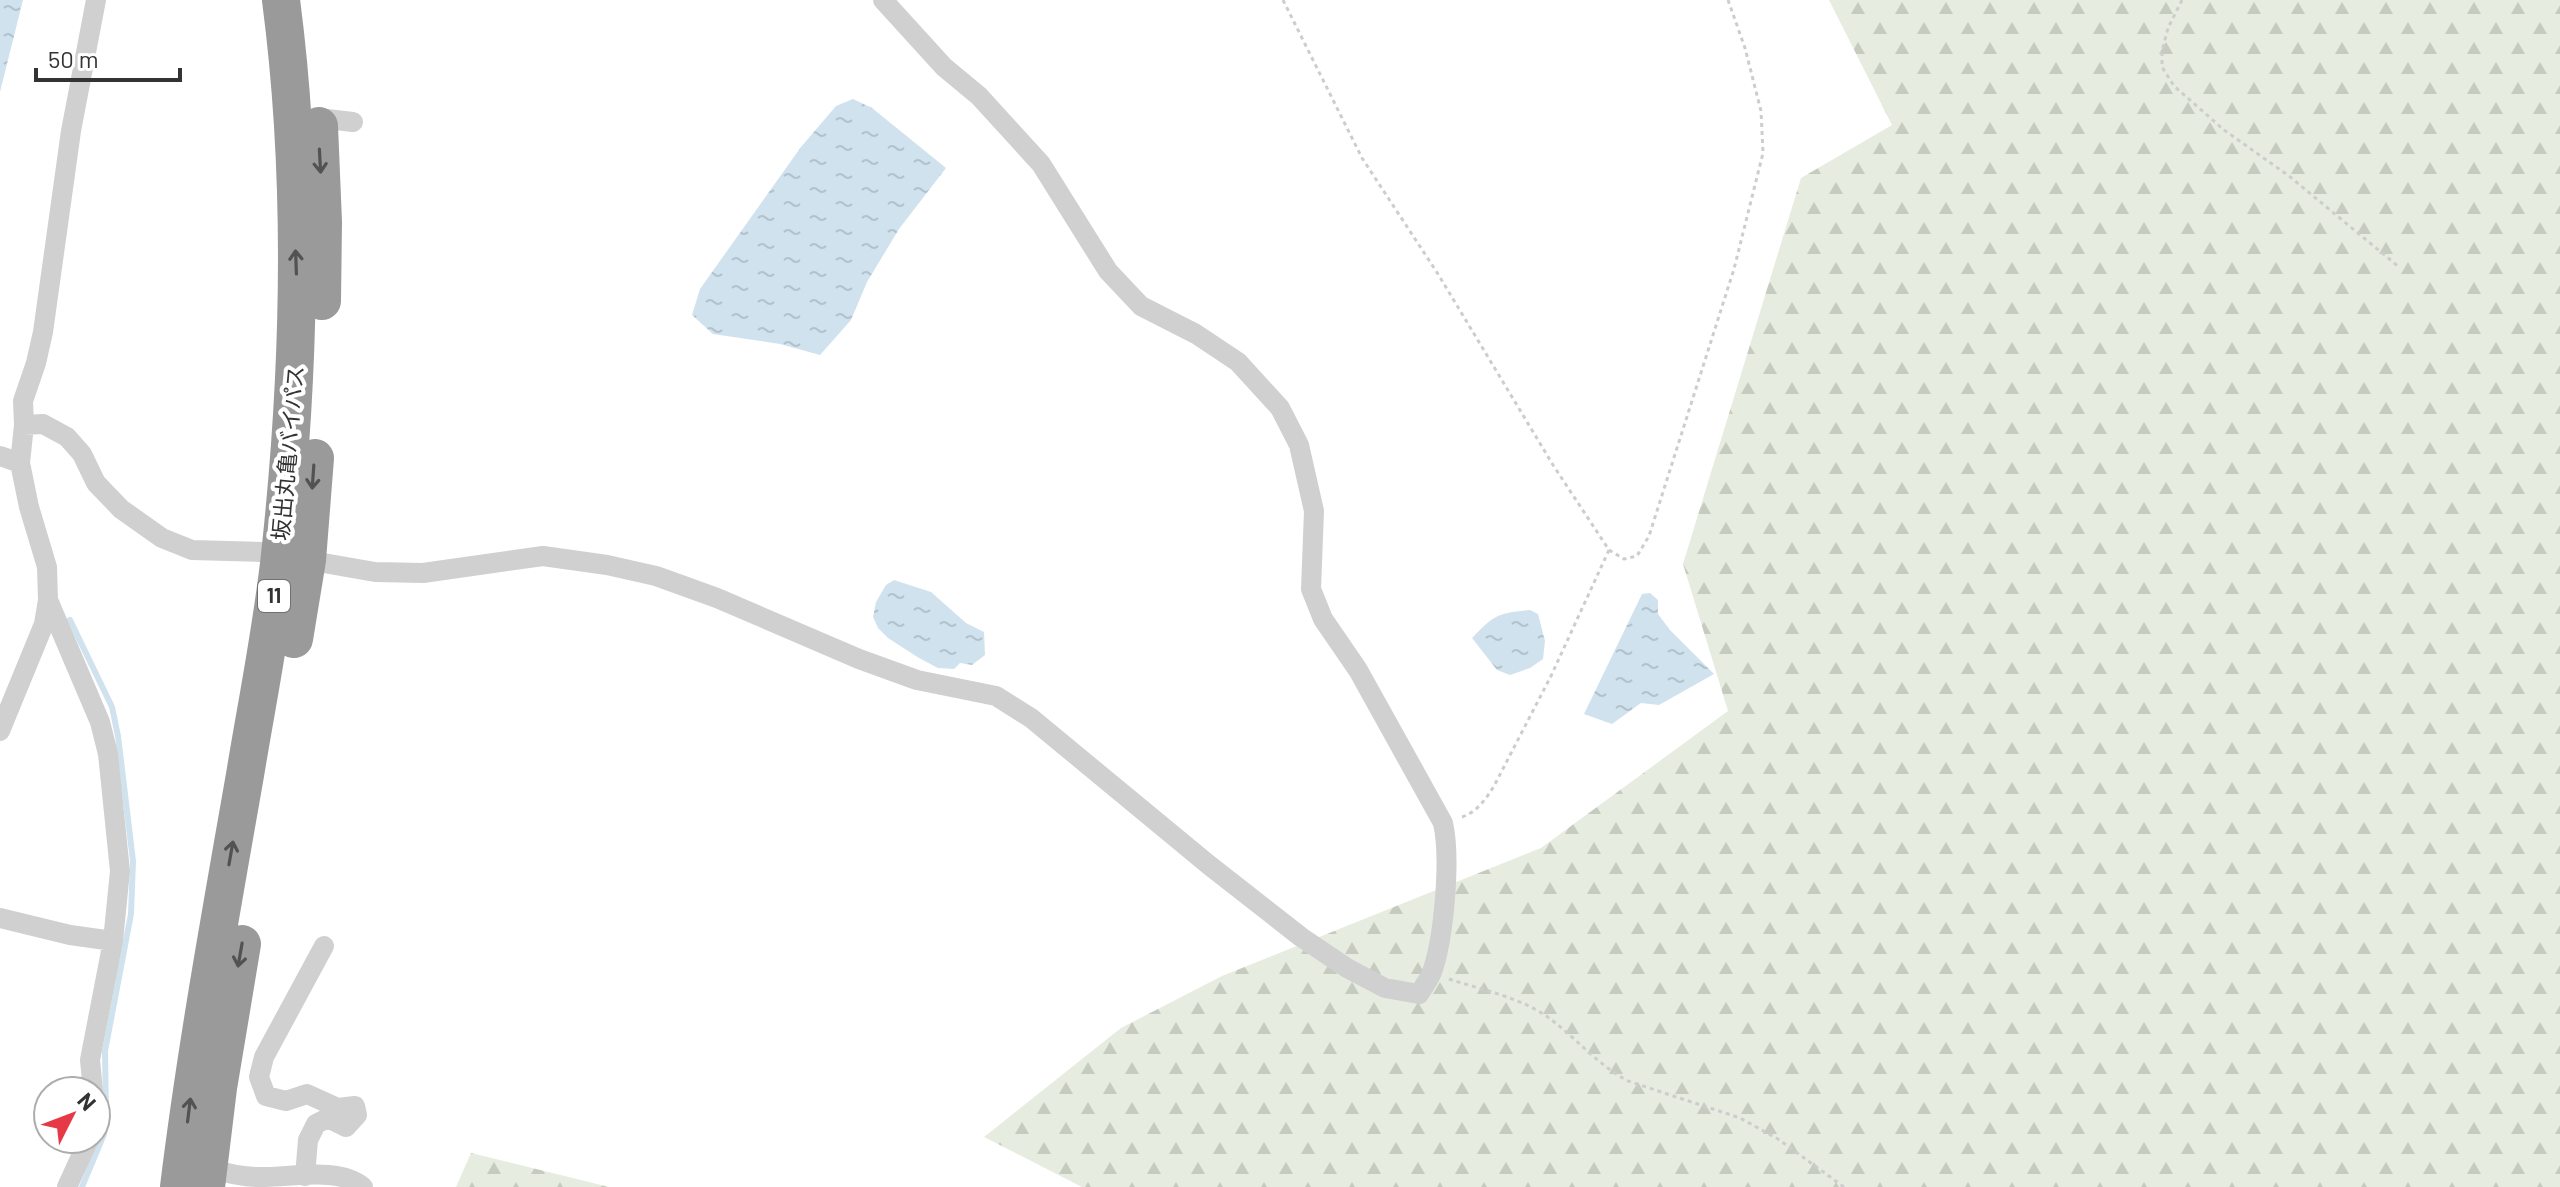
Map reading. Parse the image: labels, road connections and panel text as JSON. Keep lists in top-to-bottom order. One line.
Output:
{"streets":{"highway":["坂出丸亀バイパス","11"]},"scale_bar":"50 m","north":"top right"}
